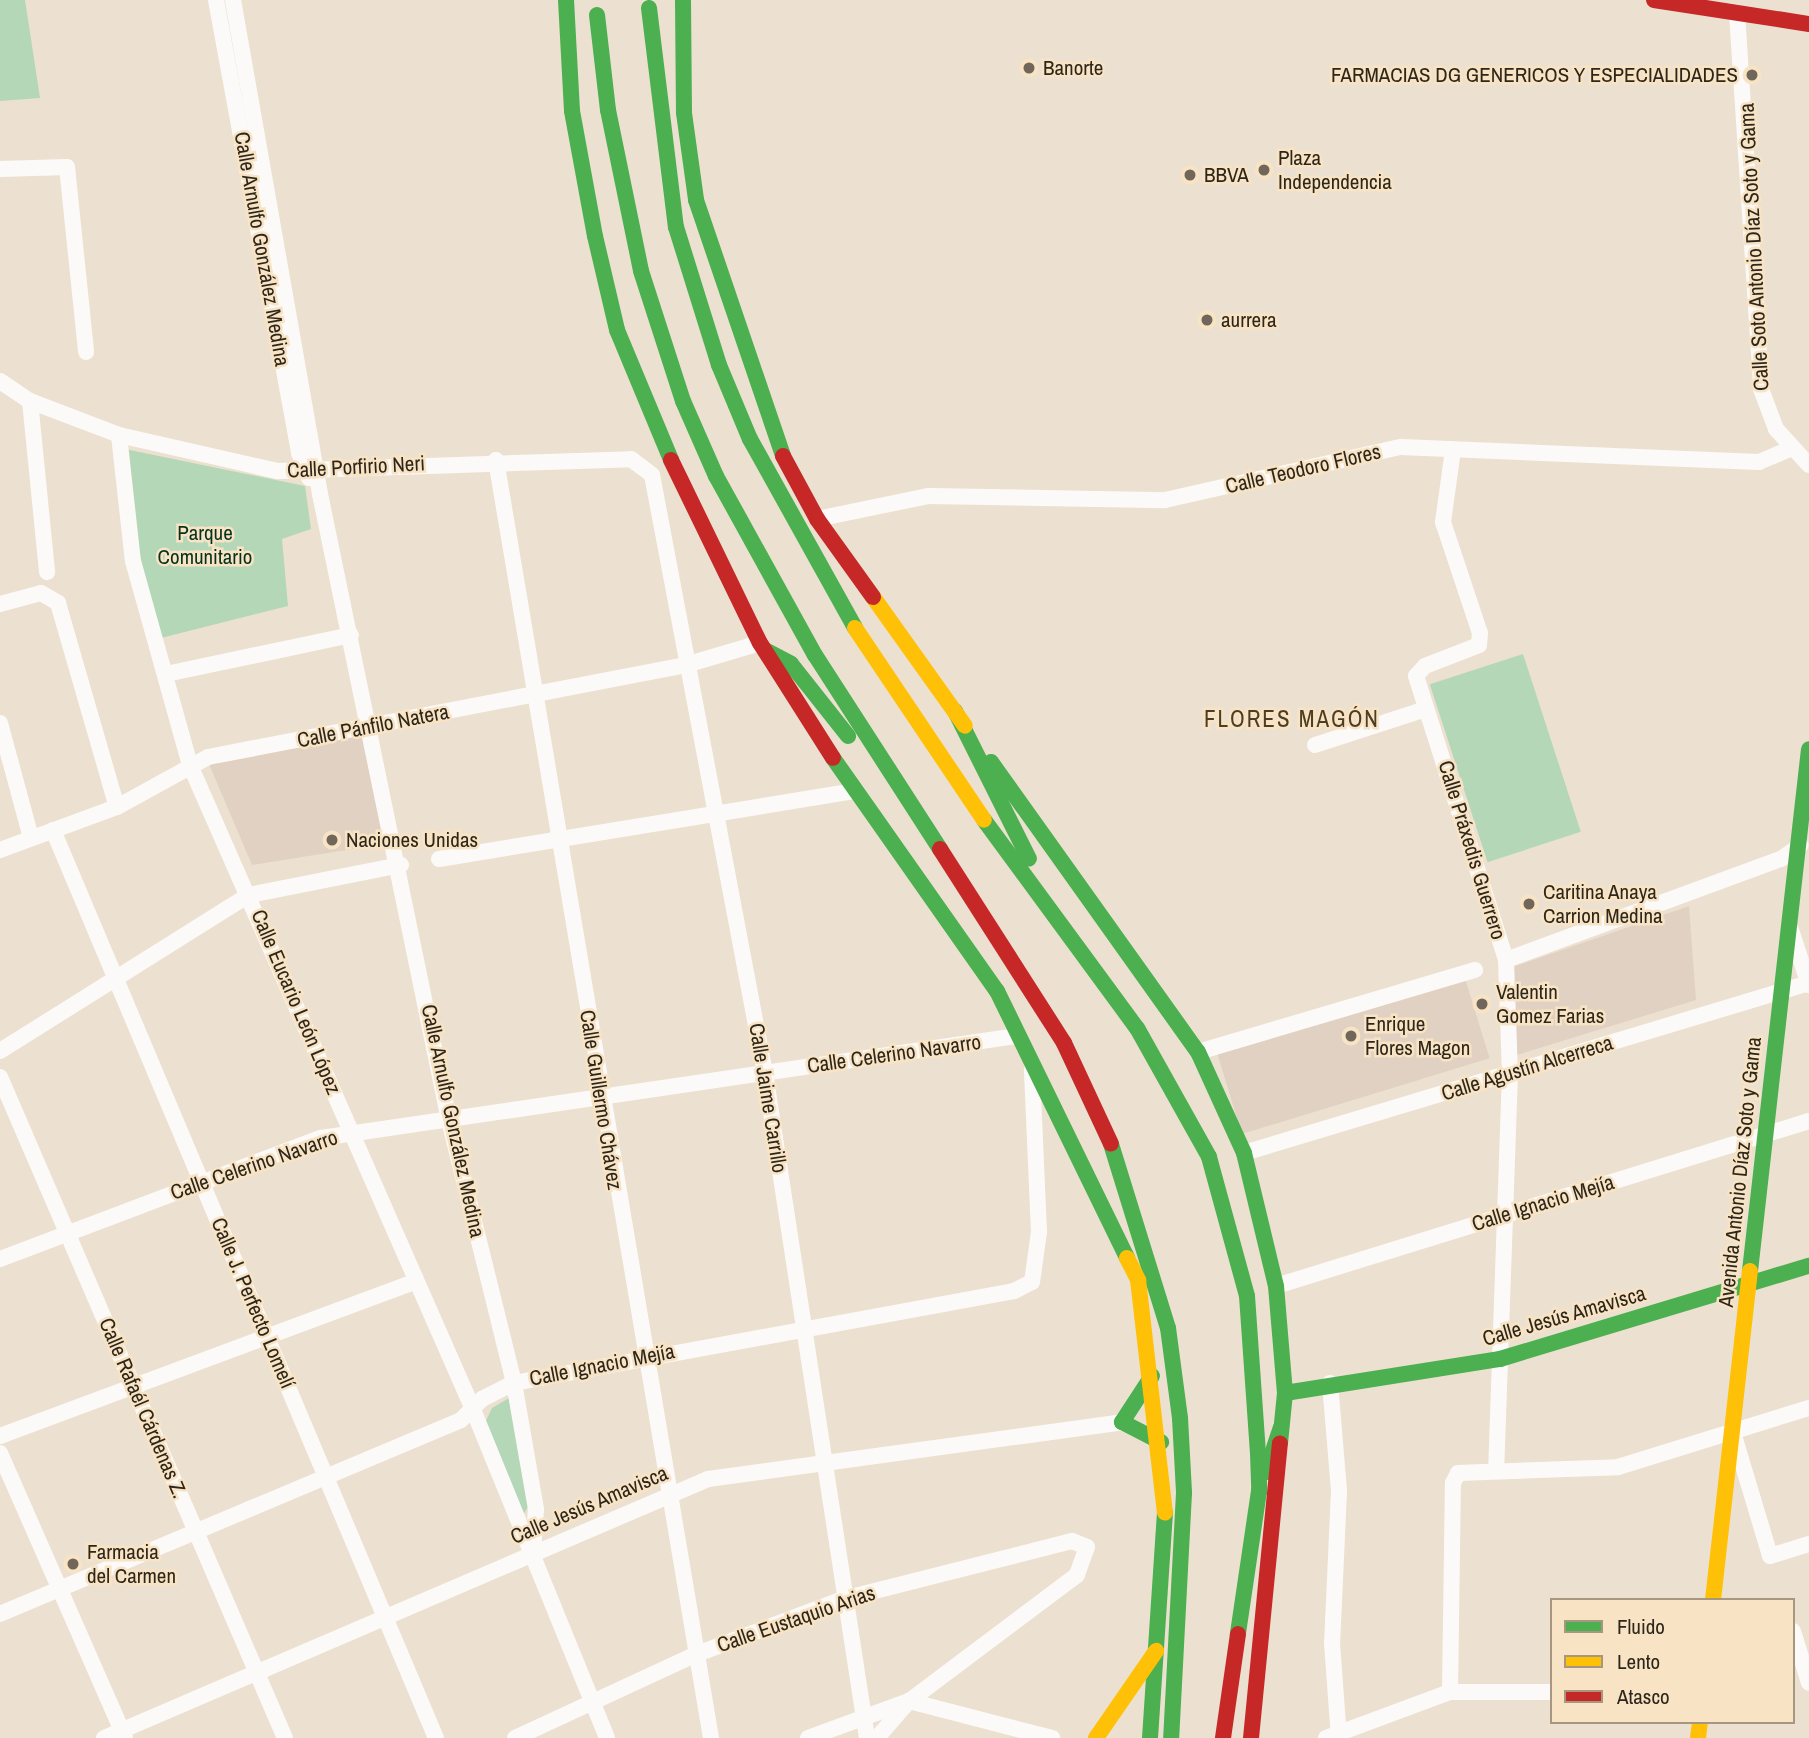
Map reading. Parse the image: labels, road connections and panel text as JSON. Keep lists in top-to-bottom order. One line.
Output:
{"streets":{"main road":["Avenida Antonio Díaz Soto y Gama","Calle Jesús Amavisca"],"street":["Calle Soto Antonio Díaz Soto y Gama","Calle Arnulfo González Medina","Calle Porfirio Neri","Calle Teodoro Flores","Calle Pánfilo Natera","Calle Práxedis Guerrero","Calle Eucario León López","Calle Celerino Navarro","Calle Agustín Alcerreca","Calle Jaime Carrillo","Calle Guillermo Chávez","Calle Ignacio Mejía","Calle J. Perfecto Lomelí","Calle Rafaél Cárdenas Z.","Calle Eustaquio Arias"]},"crossings":[["Calle Soto Antonio Díaz Soto y Gama","Calle Teodoro Flores"],["Calle Arnulfo González Medina","Calle Porfirio Neri"],["Calle Arnulfo González Medina","Calle Pánfilo Natera"],["Calle Arnulfo González Medina","Calle Eucario León López"],["Calle Arnulfo González Medina","Calle Celerino Navarro"],["Calle Arnulfo González Medina","Calle Ignacio Mejía"],["Calle Arnulfo González Medina","Calle Jesús Amavisca"],["Calle Arnulfo González Medina","Calle Eustaquio Arias"],["Calle Porfirio Neri","Calle Eucario León López"],["Calle Porfirio Neri","Calle Jaime Carrillo"],["Calle Porfirio Neri","Calle Guillermo Chávez"],["Calle Teodoro Flores","Calle Práxedis Guerrero"],["Calle Pánfilo Natera","Calle Eucario León López"],["Calle Pánfilo Natera","Calle Jaime Carrillo"],["Calle Pánfilo Natera","Calle Guillermo Chávez"],["Calle Pánfilo Natera","Calle J. Perfecto Lomelí"],["Calle Práxedis Guerrero","Calle Agustín Alcerreca"],["Calle Práxedis Guerrero","Calle Ignacio Mejía"],["Calle Práxedis Guerrero","Calle Jesús Amavisca"],["Calle Eucario León López","Calle Celerino Navarro"],["Calle Eucario León López","Calle Ignacio Mejía"],["Calle Eucario León López","Calle Jesús Amavisca"],["Calle Celerino Navarro","Calle Jaime Carrillo"],["Calle Celerino Navarro","Calle Guillermo Chávez"],["Calle Celerino Navarro","Calle J. Perfecto Lomelí"],["Calle Celerino Navarro","Calle Rafaél Cárdenas Z."],["Calle Agustín Alcerreca","Avenida Antonio Díaz Soto y Gama"],["Calle Jaime Carrillo","Calle Ignacio Mejía"],["Calle Jaime Carrillo","Calle Jesús Amavisca"],["Calle Jaime Carrillo","Calle Eustaquio Arias"],["Calle Guillermo Chávez","Calle Ignacio Mejía"],["Calle Guillermo Chávez","Calle Jesús Amavisca"],["Calle Guillermo Chávez","Calle Eustaquio Arias"],["Avenida Antonio Díaz Soto y Gama","Calle Ignacio Mejía"],["Avenida Antonio Díaz Soto y Gama","Calle Jesús Amavisca"],["Calle Ignacio Mejía","Calle J. Perfecto Lomelí"],["Calle Ignacio Mejía","Calle Rafaél Cárdenas Z."],["Calle J. Perfecto Lomelí","Calle Jesús Amavisca"],["Calle Jesús Amavisca","Calle Rafaél Cárdenas Z."]],"districts":["FLORES MAGÓN"],"parks":["Parque Comunitario"],"places":["Banorte","FARMACIAS DG GENERICOS Y ESPECIALIDADES","Plaza Independencia","BBVA","aurrera","Naciones Unidas","Caritina Anaya Carrion Medina","Valentin Gomez Farias","Enrique Flores Magon","Farmacia del Carmen"],"legend":["Fluido","Lento","Atasco"]}
